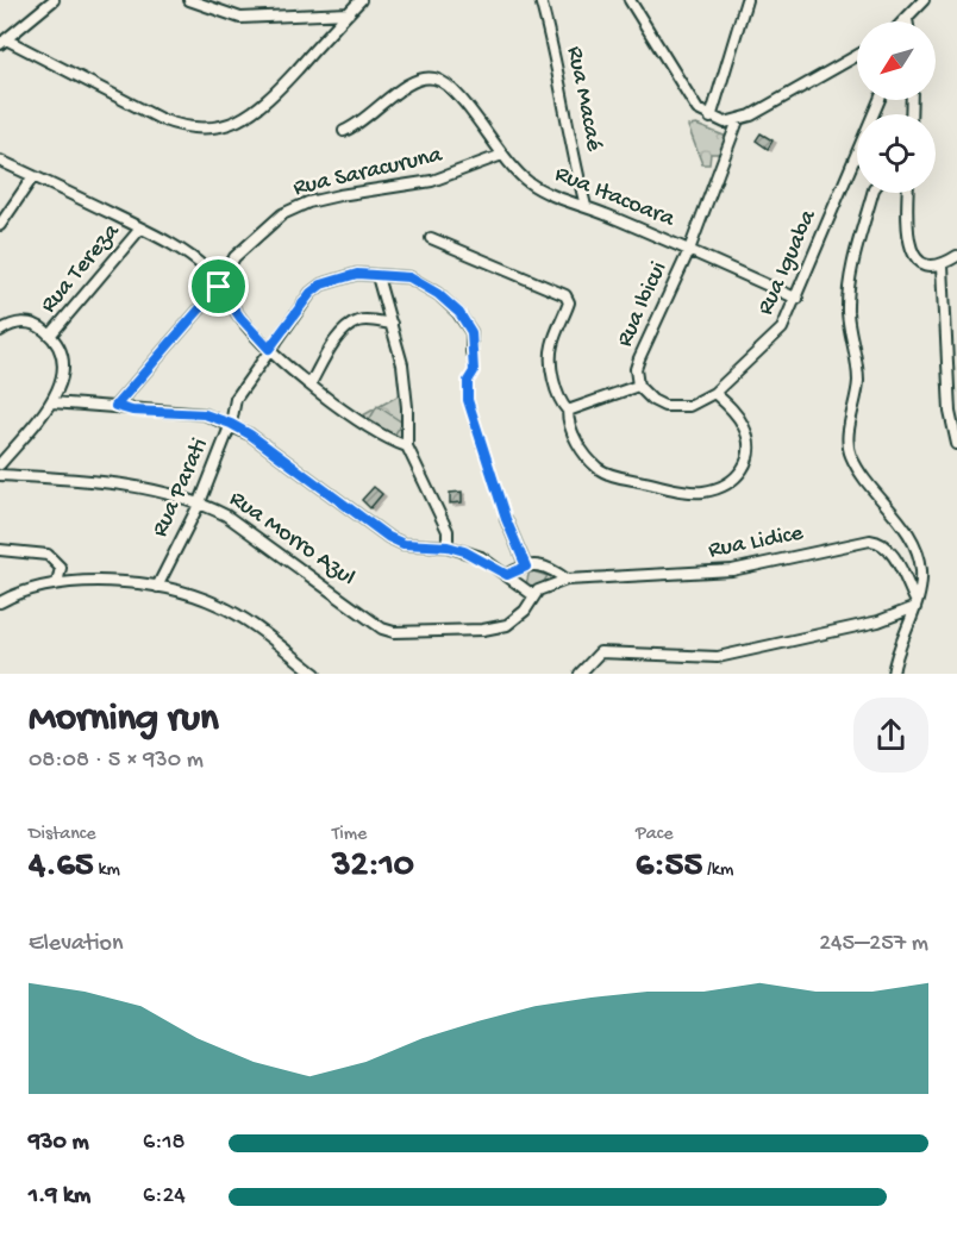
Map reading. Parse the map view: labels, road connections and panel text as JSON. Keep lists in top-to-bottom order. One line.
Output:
{"streets":{"street":["Rua Macaé","Rua Saracuruna","Rua Itacoara","Rua Iguaba","Rua Tereza","Rua Ibicui","Rua Parati","Rua Morro Azul","Rua Lidice"]},"crossings":[["Rua Macaé","Rua Itacoara"],["Rua Saracuruna","Rua Itacoara"],["Rua Itacoara","Rua Iguaba"],["Rua Itacoara","Rua Ibicui"],["Rua Iguaba","Rua Ibicui"],["Rua Parati","Rua Morro Azul"],["Rua Morro Azul","Rua Lidice"]],"north":"bottom left","page":{"heading":["Morning run","08:08 · 5 × 930 m"],"stats":[["Distance","4.65 km"],["Time","32:10"],["Pace","6:55 /km"]],"chart":["Elevation","245–257 m"],"list":[{"name":"930 m","note":"6:18"},{"name":"1.9 km","note":"6:24"}]}}
